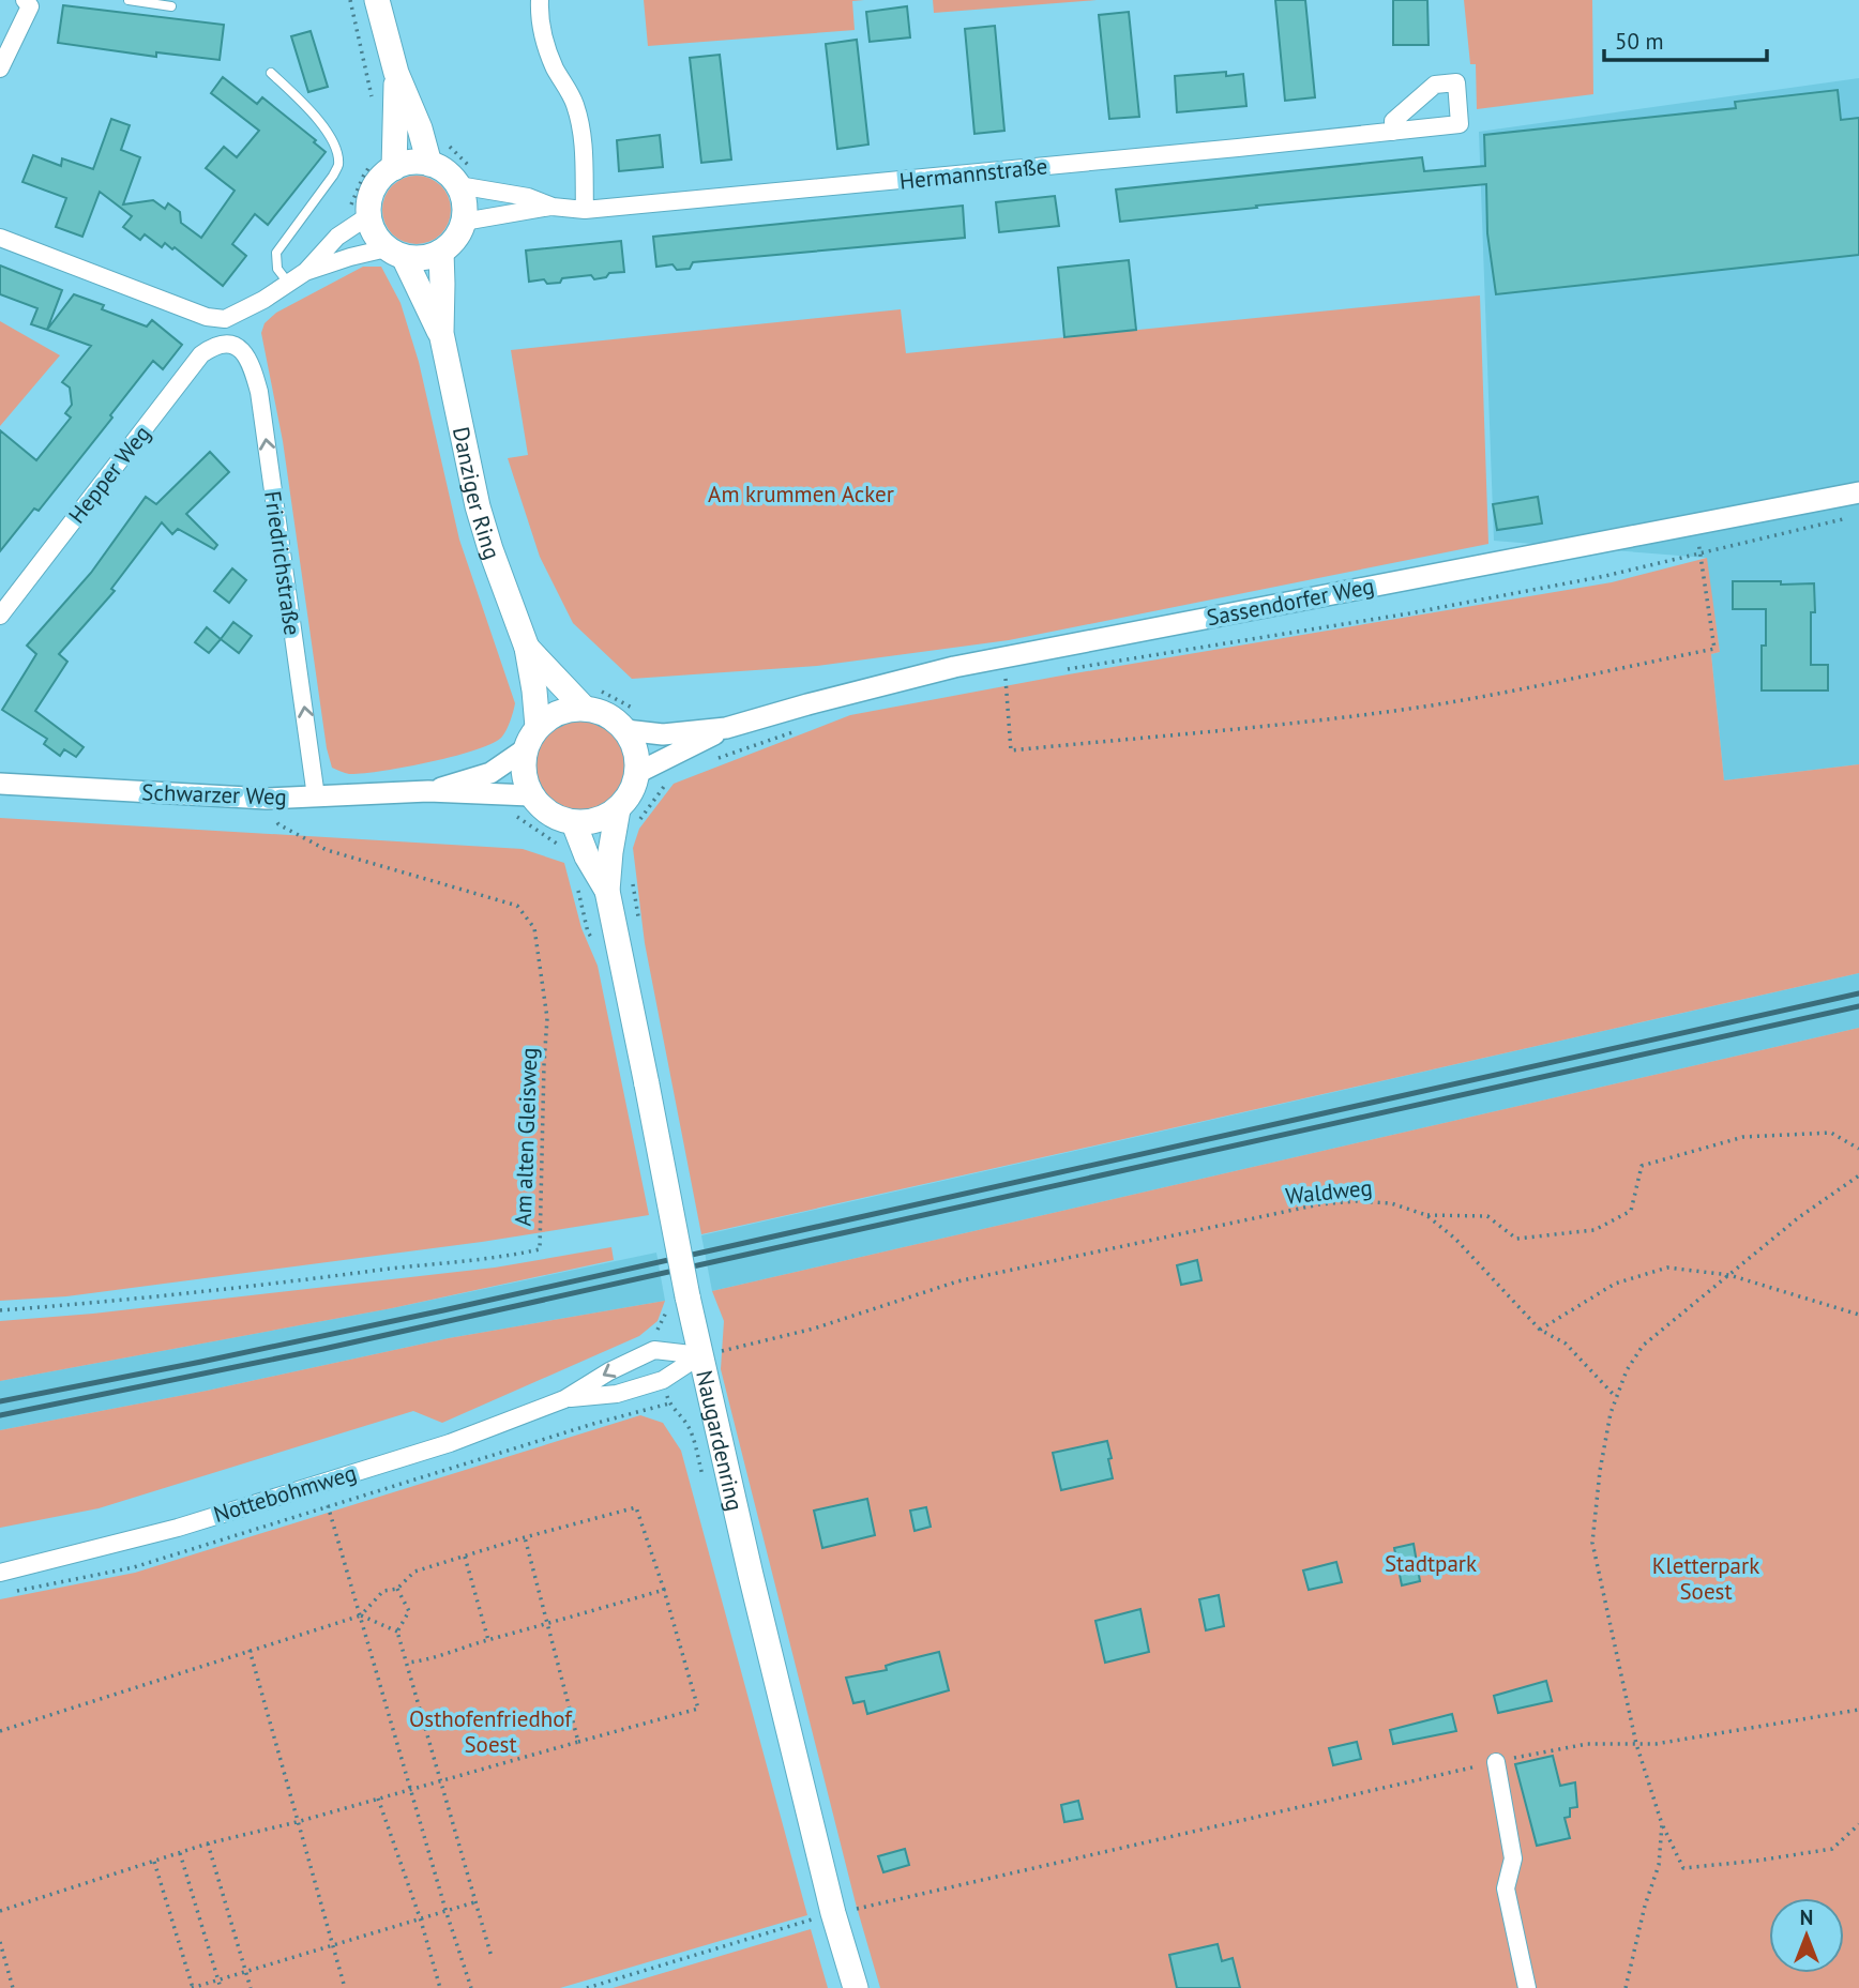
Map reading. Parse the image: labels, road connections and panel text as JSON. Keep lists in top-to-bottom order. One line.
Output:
{"streets":{"main road":["Danziger Ring","Naugardenring"],"street":["Hermannstraße","Hepper Weg","Friedrichstraße","Sassendorfer Weg","Schwarzer Weg","Nottebohmweg"],"path":["Am alten Gleisweg","Waldweg"]},"crossings":[["Hermannstraße","Danziger Ring"],["Hepper Weg","Friedrichstraße"],["Danziger Ring","Sassendorfer Weg"],["Danziger Ring","Schwarzer Weg"],["Danziger Ring","Naugardenring"],["Friedrichstraße","Schwarzer Weg"],["Sassendorfer Weg","Schwarzer Weg"],["Sassendorfer Weg","Naugardenring"],["Schwarzer Weg","Am alten Gleisweg"],["Schwarzer Weg","Naugardenring"],["Waldweg","Naugardenring"],["Waldweg","Nottebohmweg"],["Naugardenring","Nottebohmweg"]],"one_way":["Friedrichstraße"],"parks":["Am krummen Acker","Stadtpark","Kletterpark Soest","Osthofenfriedhof Soest"],"scale_bar":"50 m","north":"top"}
